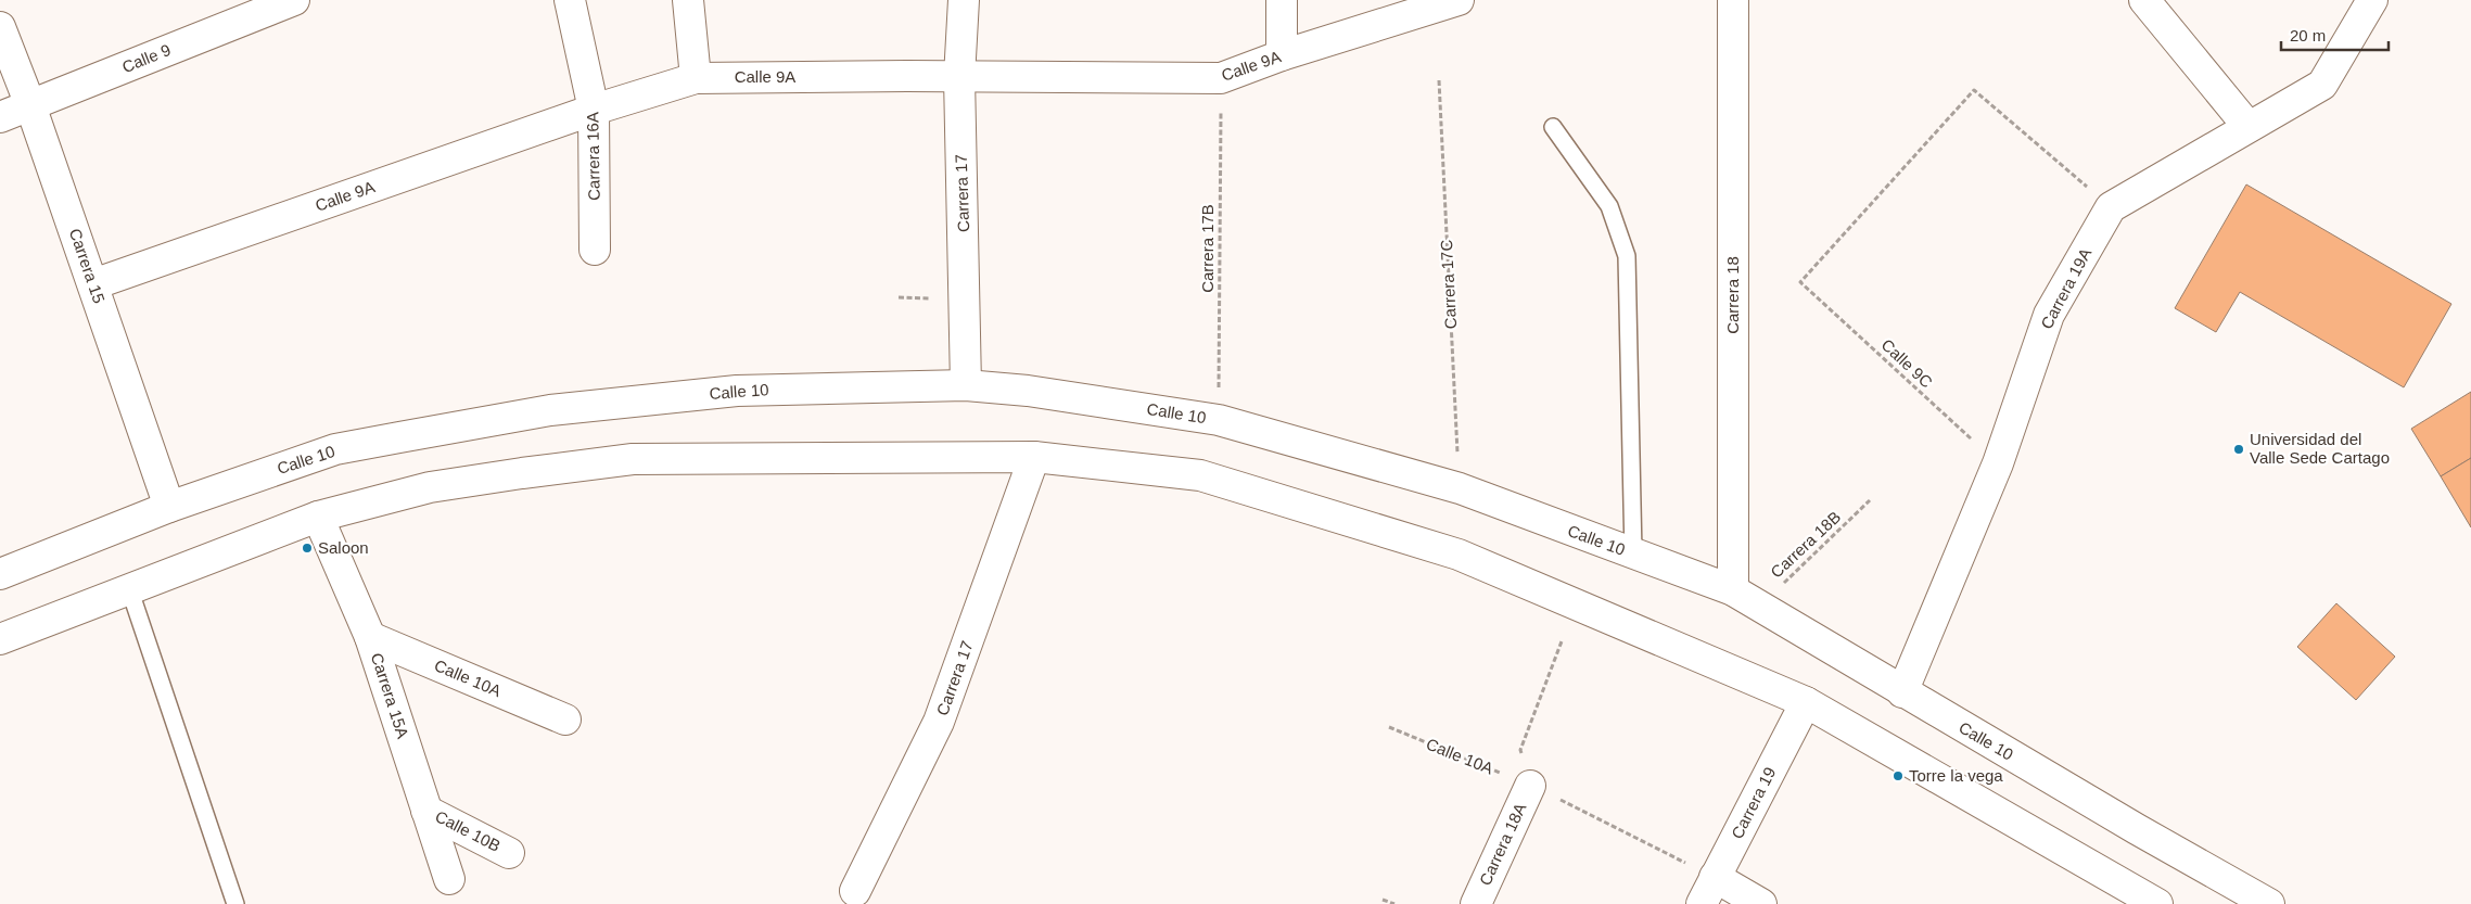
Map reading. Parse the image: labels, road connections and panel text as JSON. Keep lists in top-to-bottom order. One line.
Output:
{"streets":{"street":["Calle 9","Calle 9A","Carrera 16A","Carrera 17","Carrera 15","Carrera 19A","Carrera 18","Calle 10","Calle 10A","Carrera 15A","Carrera 19","Calle 10B","Carrera 18A"],"path":["Carrera 17B","Carrera 17C","Calle 9C","Carrera 18B"]},"crossings":[["Calle 9","Carrera 15"],["Calle 9A","Carrera 16A"],["Calle 9A","Carrera 17"],["Calle 9A","Carrera 17B"],["Calle 9A","Carrera 15"],["Carrera 17","Calle 10"],["Carrera 17B","Calle 10"],["Carrera 15","Calle 10"],["Carrera 17C","Calle 10"],["Carrera 19A","Calle 9C"],["Carrera 19A","Calle 10"],["Carrera 18","Calle 10"],["Calle 10","Carrera 18B"],["Calle 10A","Carrera 15A"],["Calle 10A","Carrera 19"],["Calle 10A","Carrera 18A"],["Carrera 15A","Calle 10B"]],"places":["Universidad del Valle Sede Cartago","Saloon","Torre la vega"],"scale_bar":"20 m"}
